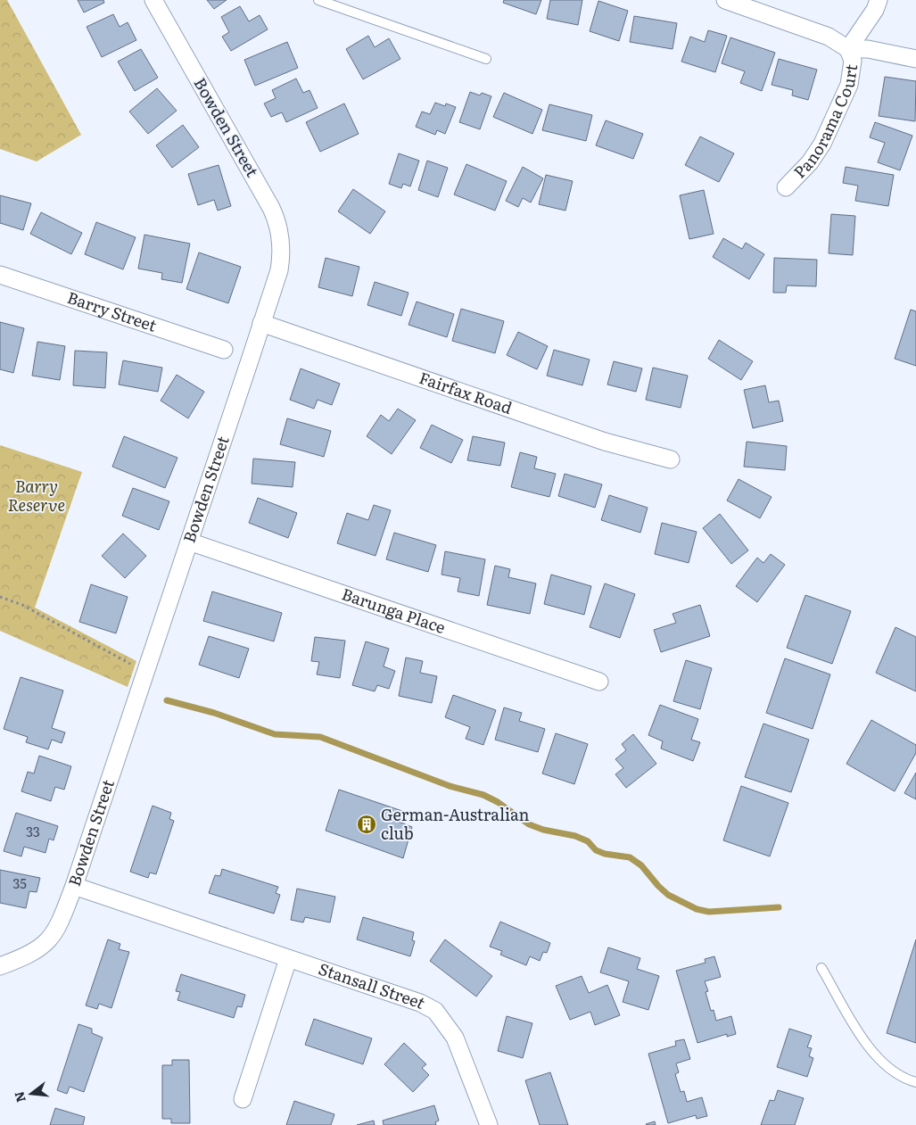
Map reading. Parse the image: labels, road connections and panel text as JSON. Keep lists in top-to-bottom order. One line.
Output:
{"streets":{"street":["Panorama Court","Bowden Street","Barry Street","Fairfax Road","Barunga Place","Stansall Street"]},"crossings":[["Bowden Street","Fairfax Road"],["Bowden Street","Barunga Place"],["Bowden Street","Stansall Street"]],"parks":["Barry Reserve"],"places":{"building":["German-Australian club"]},"house_numbers":["33","35"],"north":"left"}
